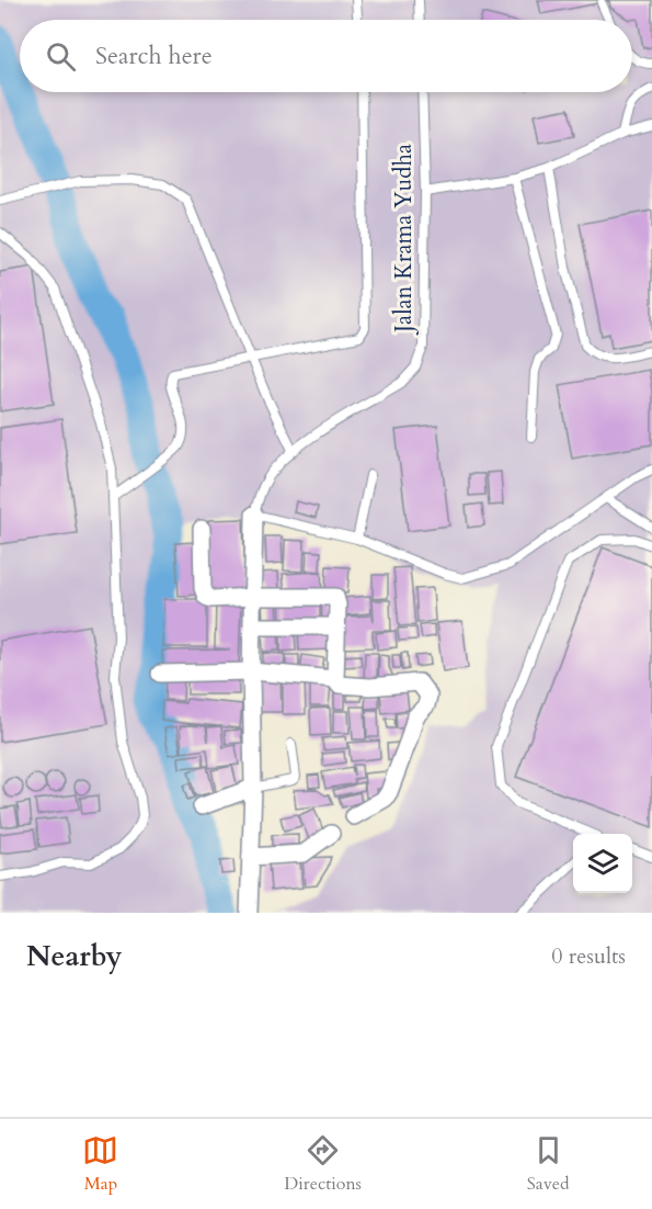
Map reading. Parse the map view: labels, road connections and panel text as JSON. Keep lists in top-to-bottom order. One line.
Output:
{"streets":{"lane":["Jalan Krama Yudha"]},"page":{"search":"Search here","heading":["Nearby","0 results"],"nav":["Map","Directions","Saved"]}}
